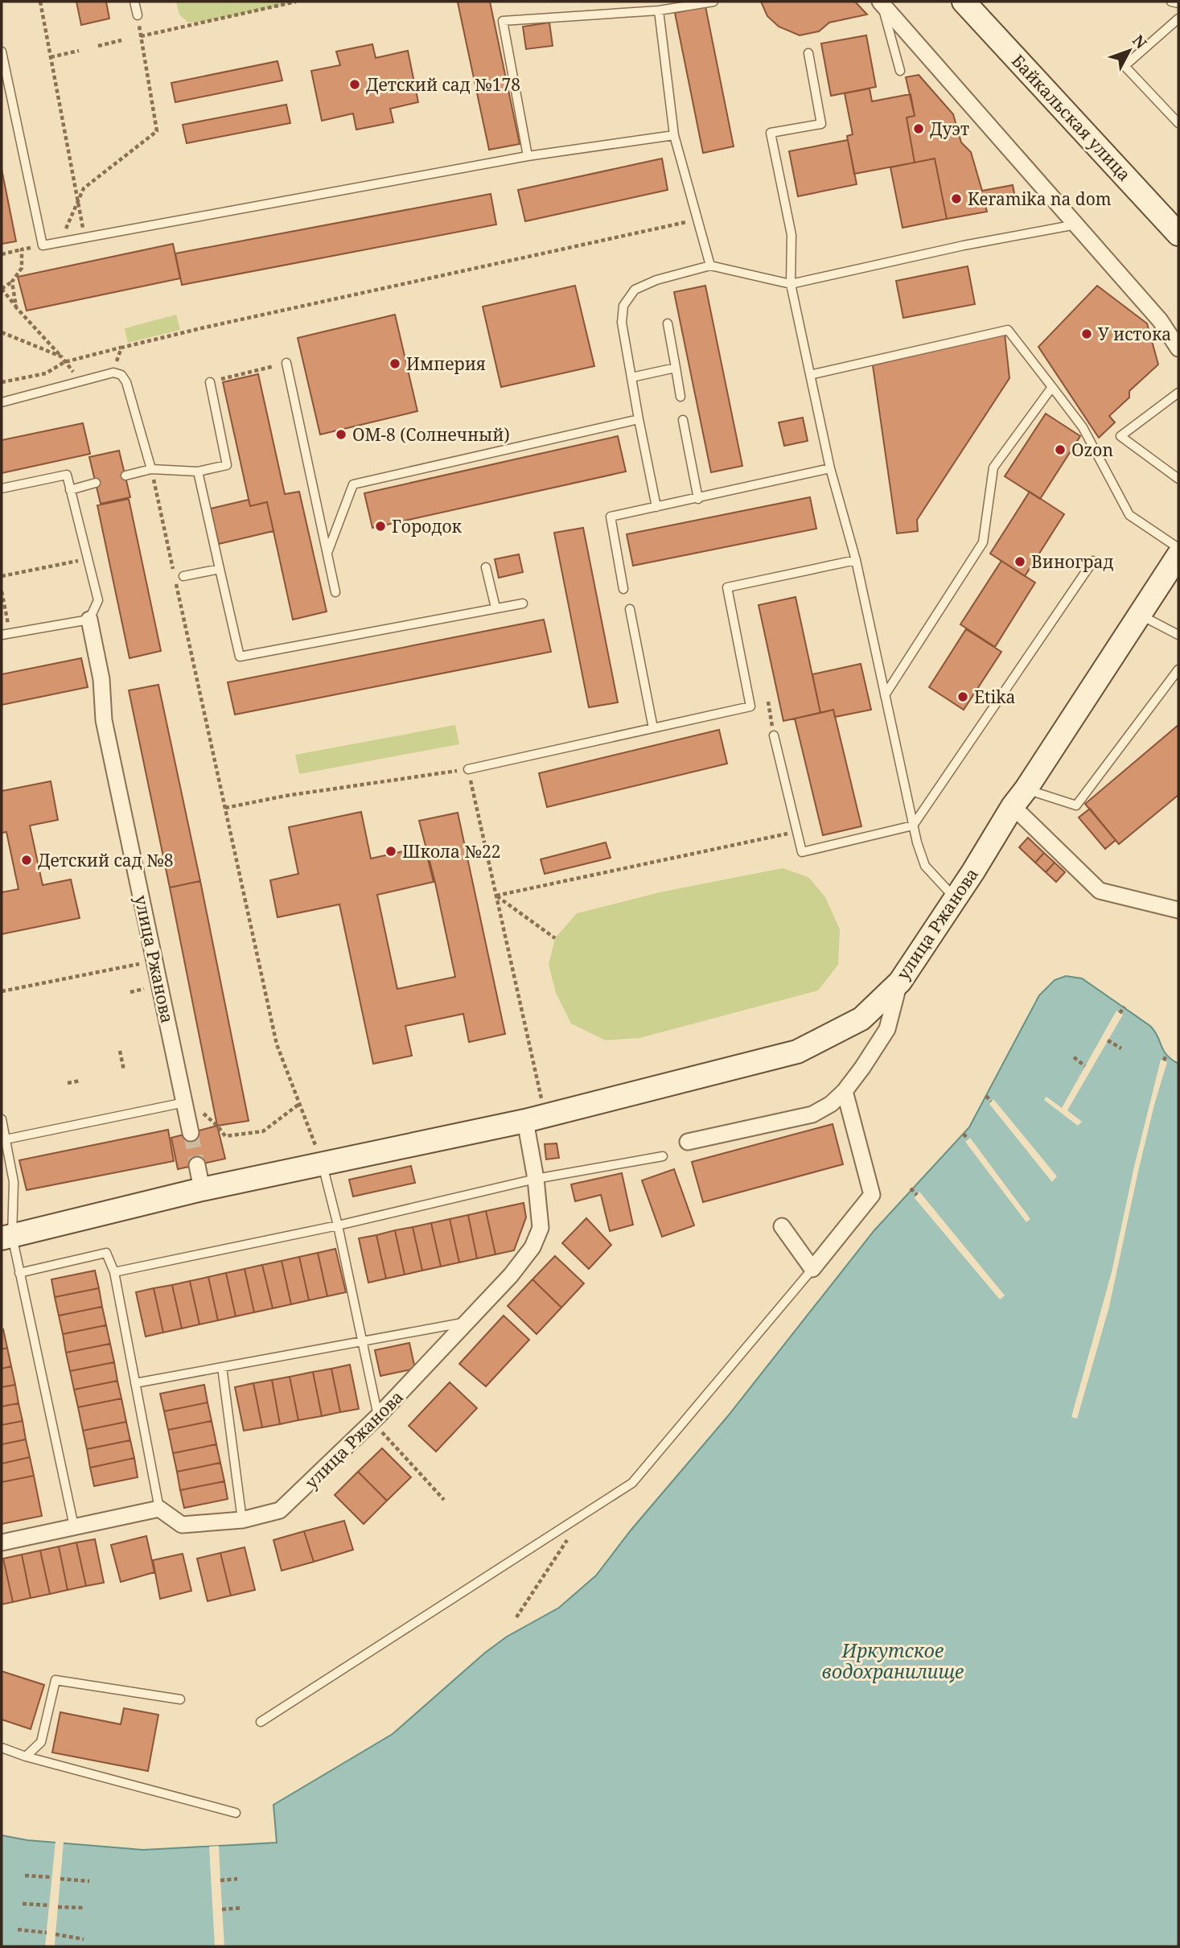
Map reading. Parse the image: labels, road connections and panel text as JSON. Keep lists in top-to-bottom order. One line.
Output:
{"streets":{"street":["Байкальская улица","улица Ржанова"]},"water":["Иркутское водохранилище"],"places":["Детский сад №178","Дуэт","Keramika na dom","У истока","Империя","ОМ-8 (Солнечный)","Ozon","Городок","Виноград","Etika","Школа №22","Детский сад №8"],"north":"top right"}
